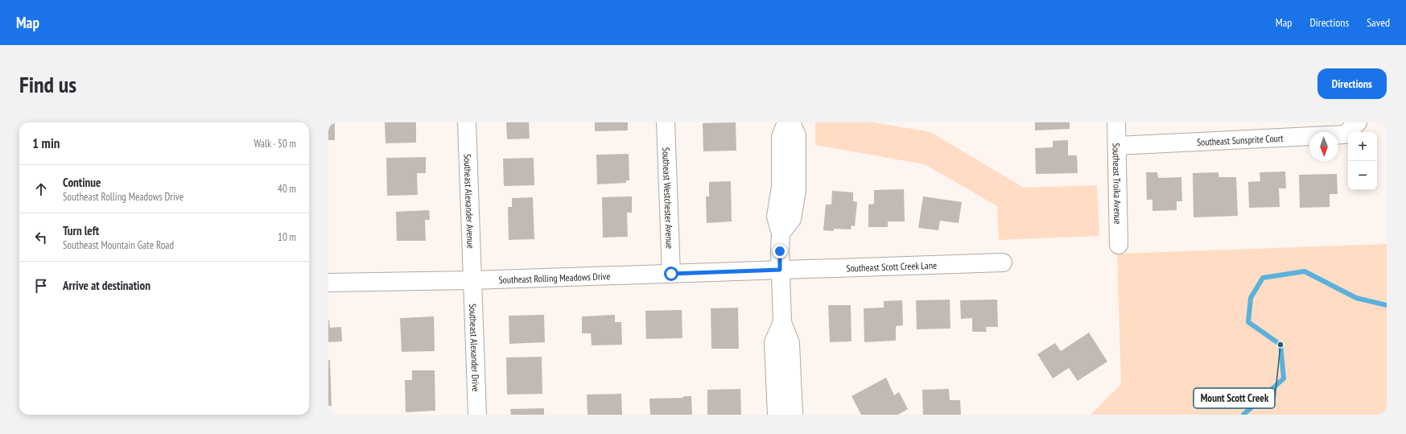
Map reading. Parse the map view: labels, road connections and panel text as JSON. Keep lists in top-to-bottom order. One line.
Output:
{"streets":{"street":["Southeast Sunsprite Court","Southeast Troika Avenue","Southeast Westchester Avenue","Southeast Alexander Avenue","Southeast Scott Creek Lane","Southeast Rolling Meadows Drive","Southeast Alexander Drive"]},"crossings":[["Southeast Sunsprite Court","Southeast Troika Avenue"],["Southeast Westchester Avenue","Southeast Rolling Meadows Drive"],["Southeast Alexander Avenue","Southeast Rolling Meadows Drive"],["Southeast Alexander Avenue","Southeast Alexander Drive"],["Southeast Scott Creek Lane","Southeast Rolling Meadows Drive"],["Southeast Rolling Meadows Drive","Southeast Alexander Drive"]],"places":["Mount Scott Creek"],"north":"bottom","page":{"header":"Map","nav":["Map","Directions","Saved"],"buttons":"Directions","title":"Find us","heading":["1 min","Walk · 50 m"],"map_buttons":["+","−"],"list":[["Continue","Southeast Rolling Meadows Drive","40 m"],["Turn left","Southeast Mountain Gate Road","10 m"],"Arrive at destination"]}}
